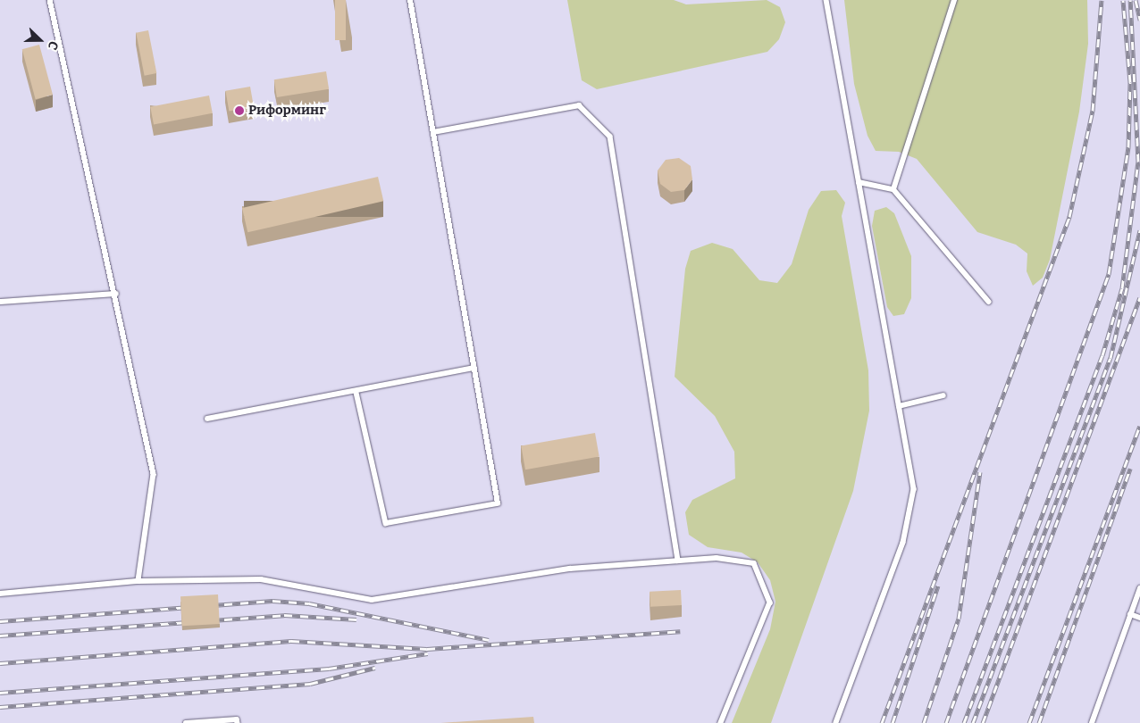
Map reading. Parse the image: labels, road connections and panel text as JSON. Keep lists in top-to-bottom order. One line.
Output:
{"places":["Риформинг"],"north":"right"}
